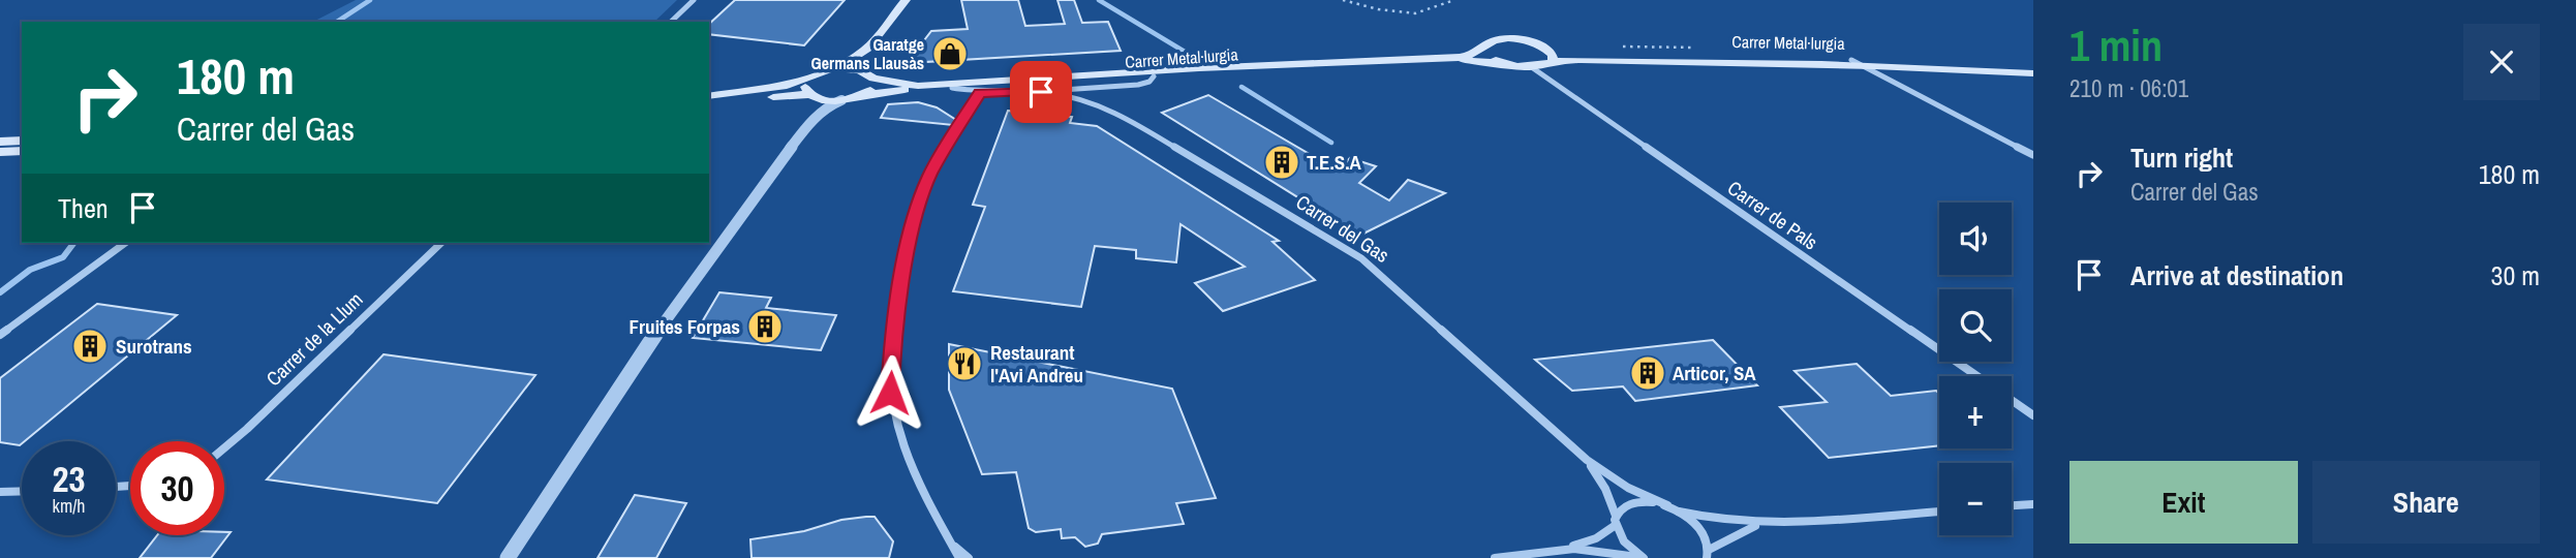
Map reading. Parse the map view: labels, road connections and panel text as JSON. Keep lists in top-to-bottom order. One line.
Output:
{"streets":{"main road":["Carrer Metal·lurgia"],"street":["Carrer de Pals","Carrer del Gas","Carrer de la Llum"]},"crossings":[["Carrer Metal·lurgia","Carrer de Pals"],["Carrer Metal·lurgia","Carrer del Gas"]],"places":{"shop":["Garatge Germans Llausàs"],"building":["T.E.S.A","Fruites Forpas","Surotrans","Articor, SA"],"restaurant":["Restaurant l'Avi Andreu"]},"page":{"heading":["1 min","210 m · 06:01"],"turn":["180 m","Carrer del Gas"],"list":[{"name":"Turn right","note":"Carrer del Gas","value":"180 m"},{"name":"Arrive at destination","value":"30 m"}],"then":"Then","map_buttons":["+","−"],"speed":"23 km/h","limit":"30","buttons":["Exit","Share"]}}
